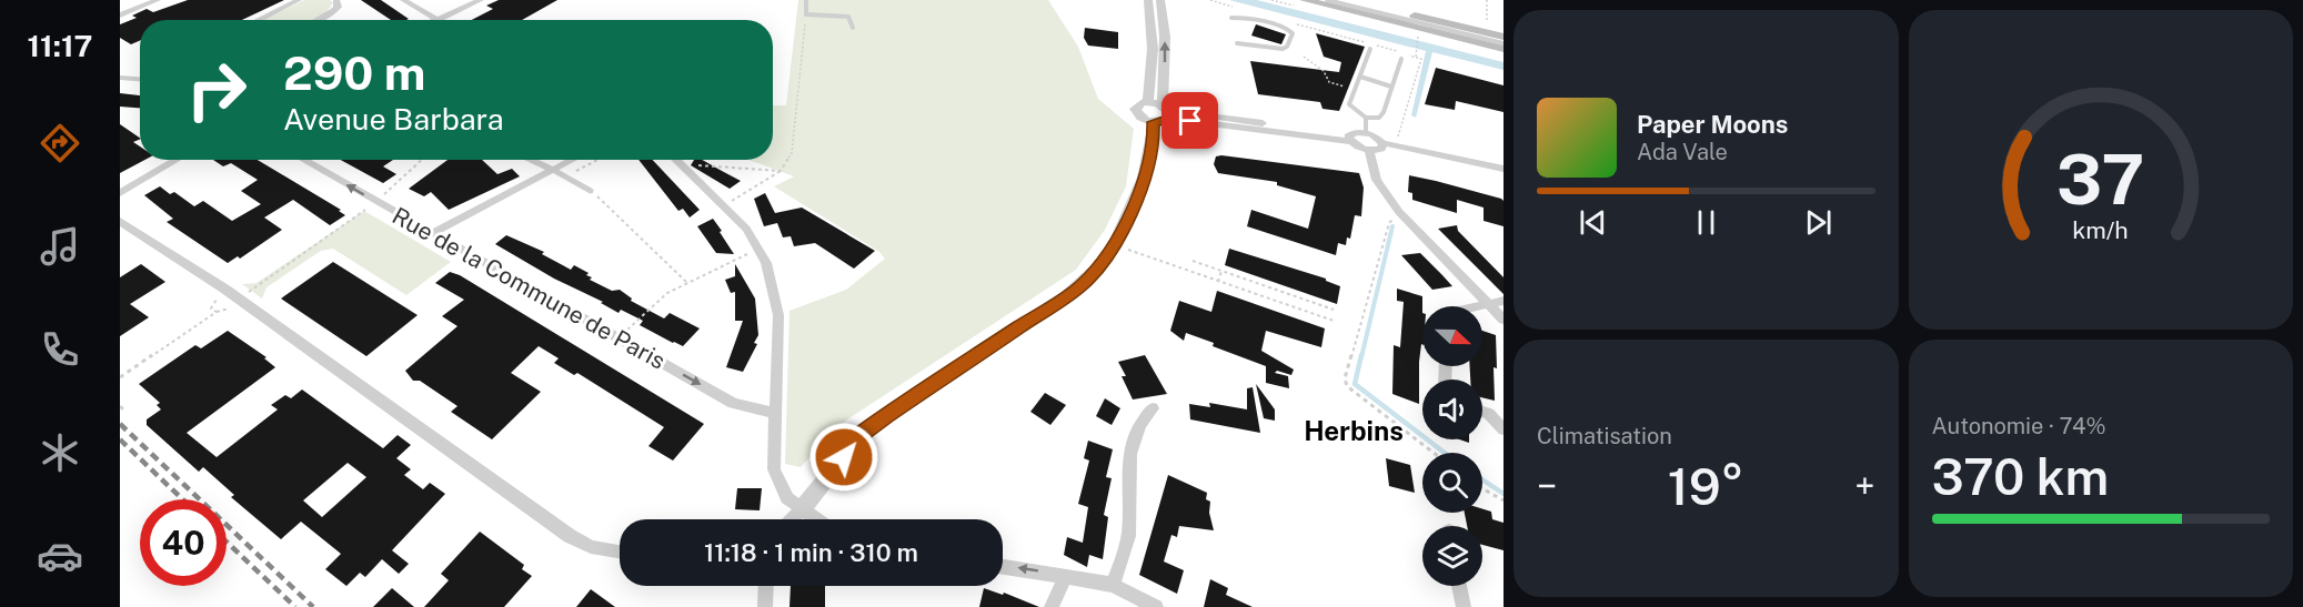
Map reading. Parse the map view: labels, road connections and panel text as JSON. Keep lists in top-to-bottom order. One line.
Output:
{"streets":{"street":["Rue de la Commune de Paris"]},"districts":["Herbins"],"north":"right","page":{"tabs":"11:17","turn":["290 m","Avenue Barbara"],"song":["Paper Moons","Ada Vale"],"tile":["Climatisation",["Autonomie · 74%","370 km"]],"heat":["−","19°","+"],"limit":"40","trip":"11:18 · 1 min · 310 m","gauge":["37","km/h"]}}
